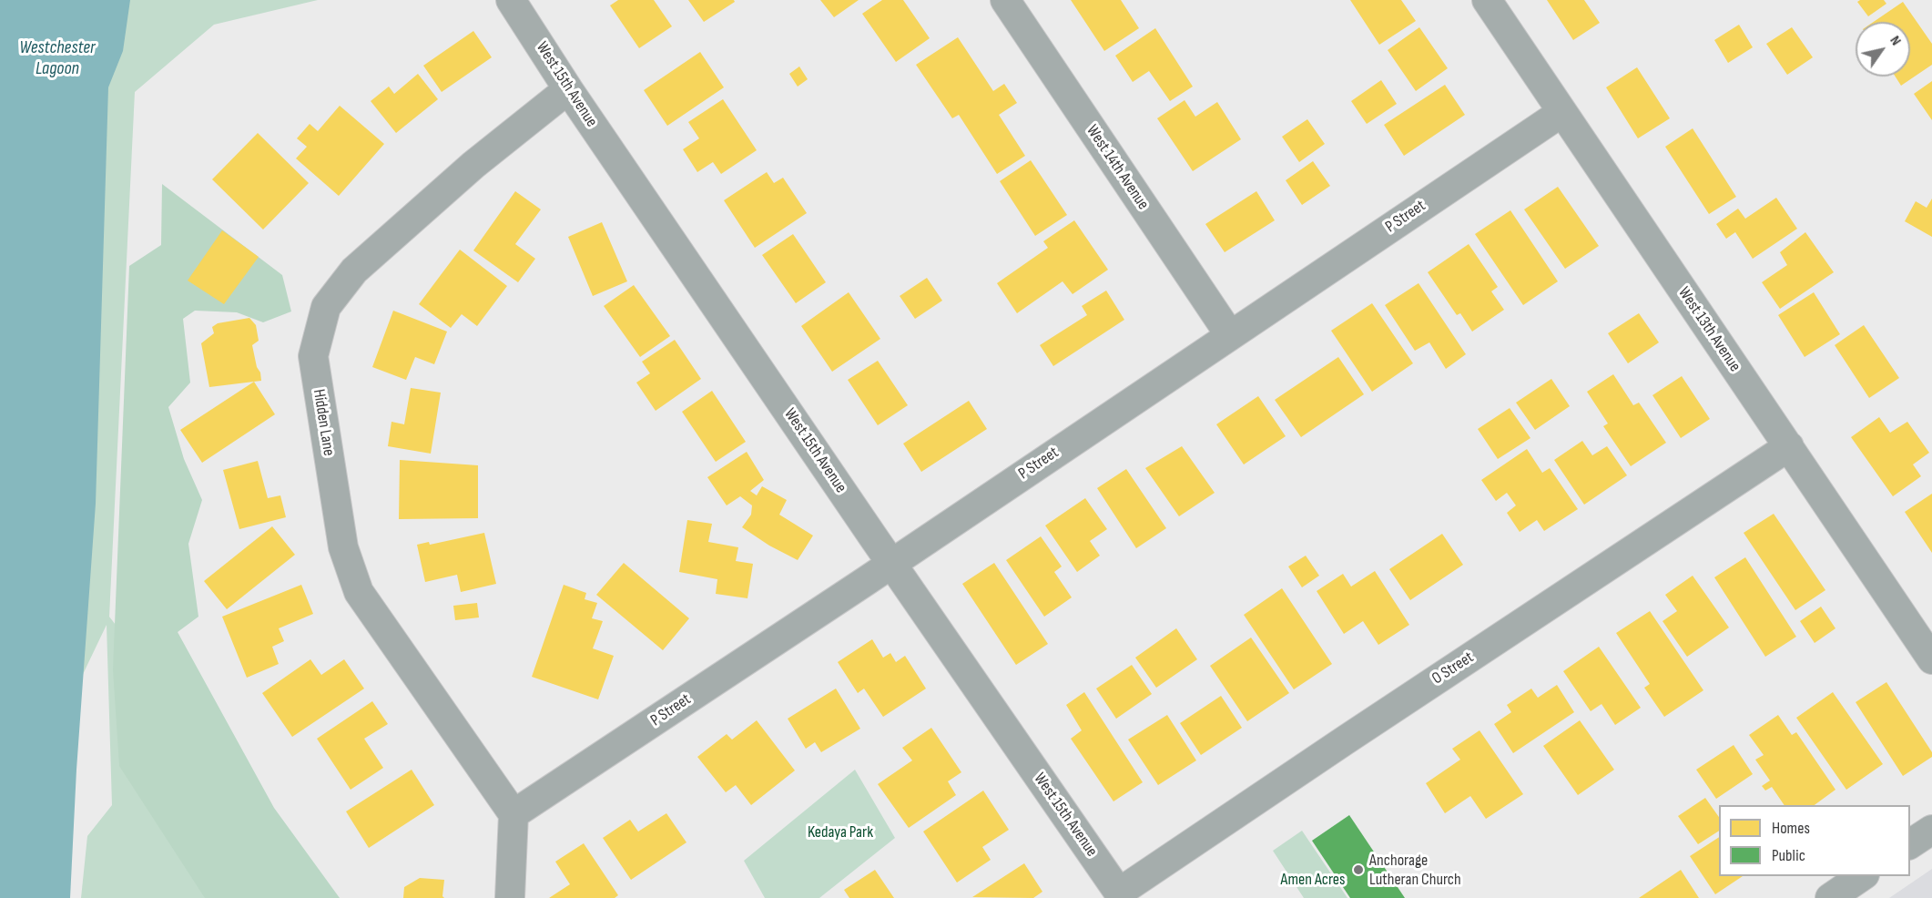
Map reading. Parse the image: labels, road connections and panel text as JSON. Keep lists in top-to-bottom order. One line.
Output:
{"streets":{"street":["West 15th Avenue","West 14th Avenue","P Street","West 13th Avenue","Hidden Lane","O Street"]},"crossings":[["West 15th Avenue","P Street"],["West 15th Avenue","Hidden Lane"],["West 15th Avenue","O Street"],["West 14th Avenue","P Street"],["P Street","West 13th Avenue"],["P Street","Hidden Lane"],["West 13th Avenue","O Street"]],"water":["Westchester Lagoon"],"parks":["Kedaya Park","Amen Acres"],"places":["Anchorage Lutheran Church"],"legend":["Homes","Public"],"north":"top right"}
